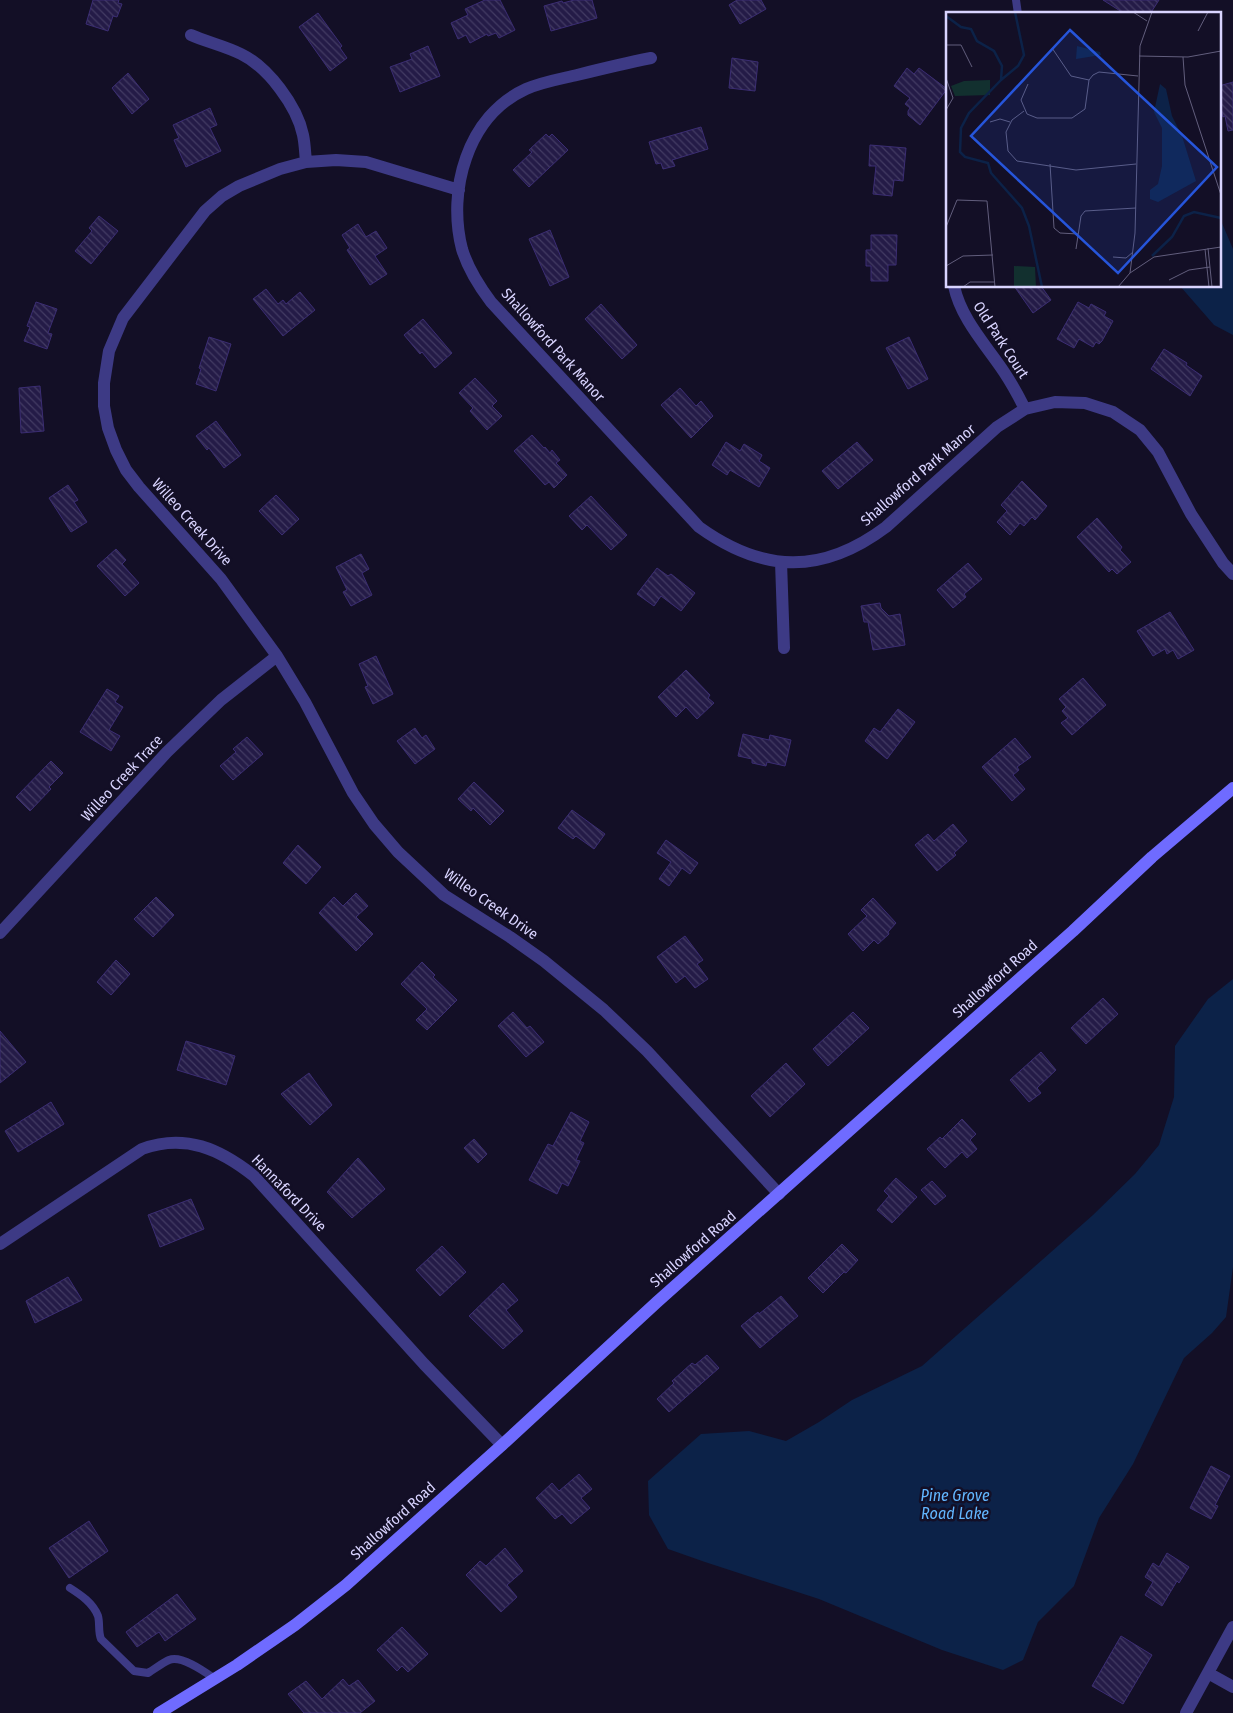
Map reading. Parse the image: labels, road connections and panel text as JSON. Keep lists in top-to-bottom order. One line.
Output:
{"streets":{"street":["Old Park Court","Shallowford Park Manor","Willeo Creek Drive","Willeo Creek Trace","Shallowford Road","Hannaford Drive"]},"crossings":[["Old Park Court","Shallowford Park Manor"],["Shallowford Park Manor","Willeo Creek Drive"],["Willeo Creek Drive","Willeo Creek Trace"],["Willeo Creek Drive","Shallowford Road"],["Shallowford Road","Hannaford Drive"]],"water":["Pine Grove Road Lake"]}
